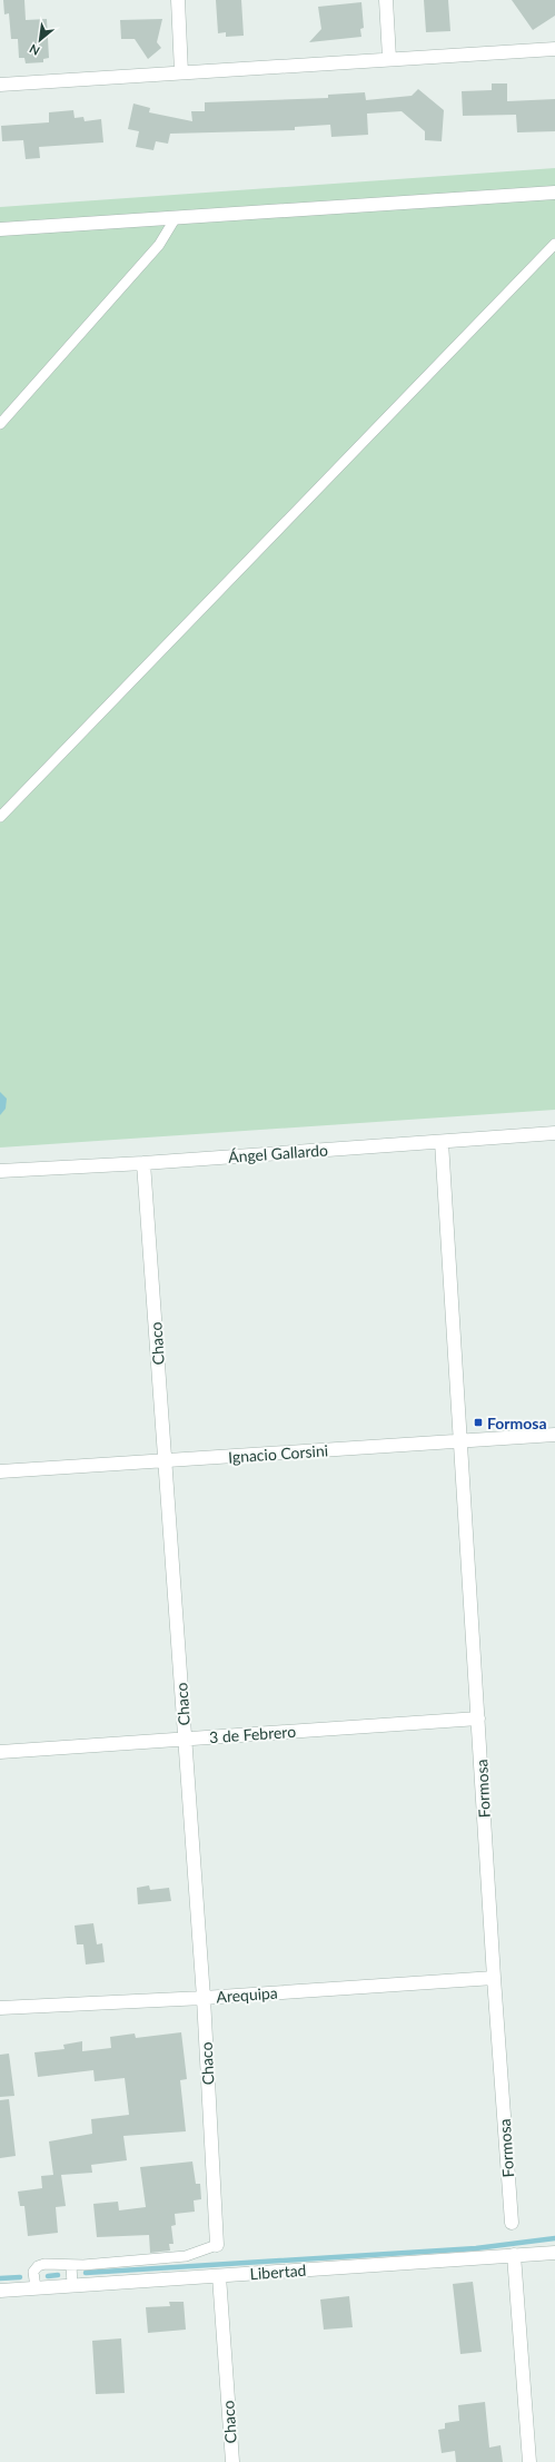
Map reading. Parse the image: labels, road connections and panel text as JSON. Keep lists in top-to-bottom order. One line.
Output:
{"streets":{"street":["Ángel Gallardo","Chaco","Ignacio Corsini","3 de Febrero","Formosa","Arequipa","Libertad"]},"crossings":[["Ángel Gallardo","Chaco"],["Ángel Gallardo","Formosa"],["Chaco","Ignacio Corsini"],["Chaco","3 de Febrero"],["Chaco","Arequipa"],["Chaco","Libertad"],["Ignacio Corsini","Formosa"],["3 de Febrero","Formosa"],["Formosa","Arequipa"]],"places":{"transit":["Formosa"]},"north":"bottom left"}
